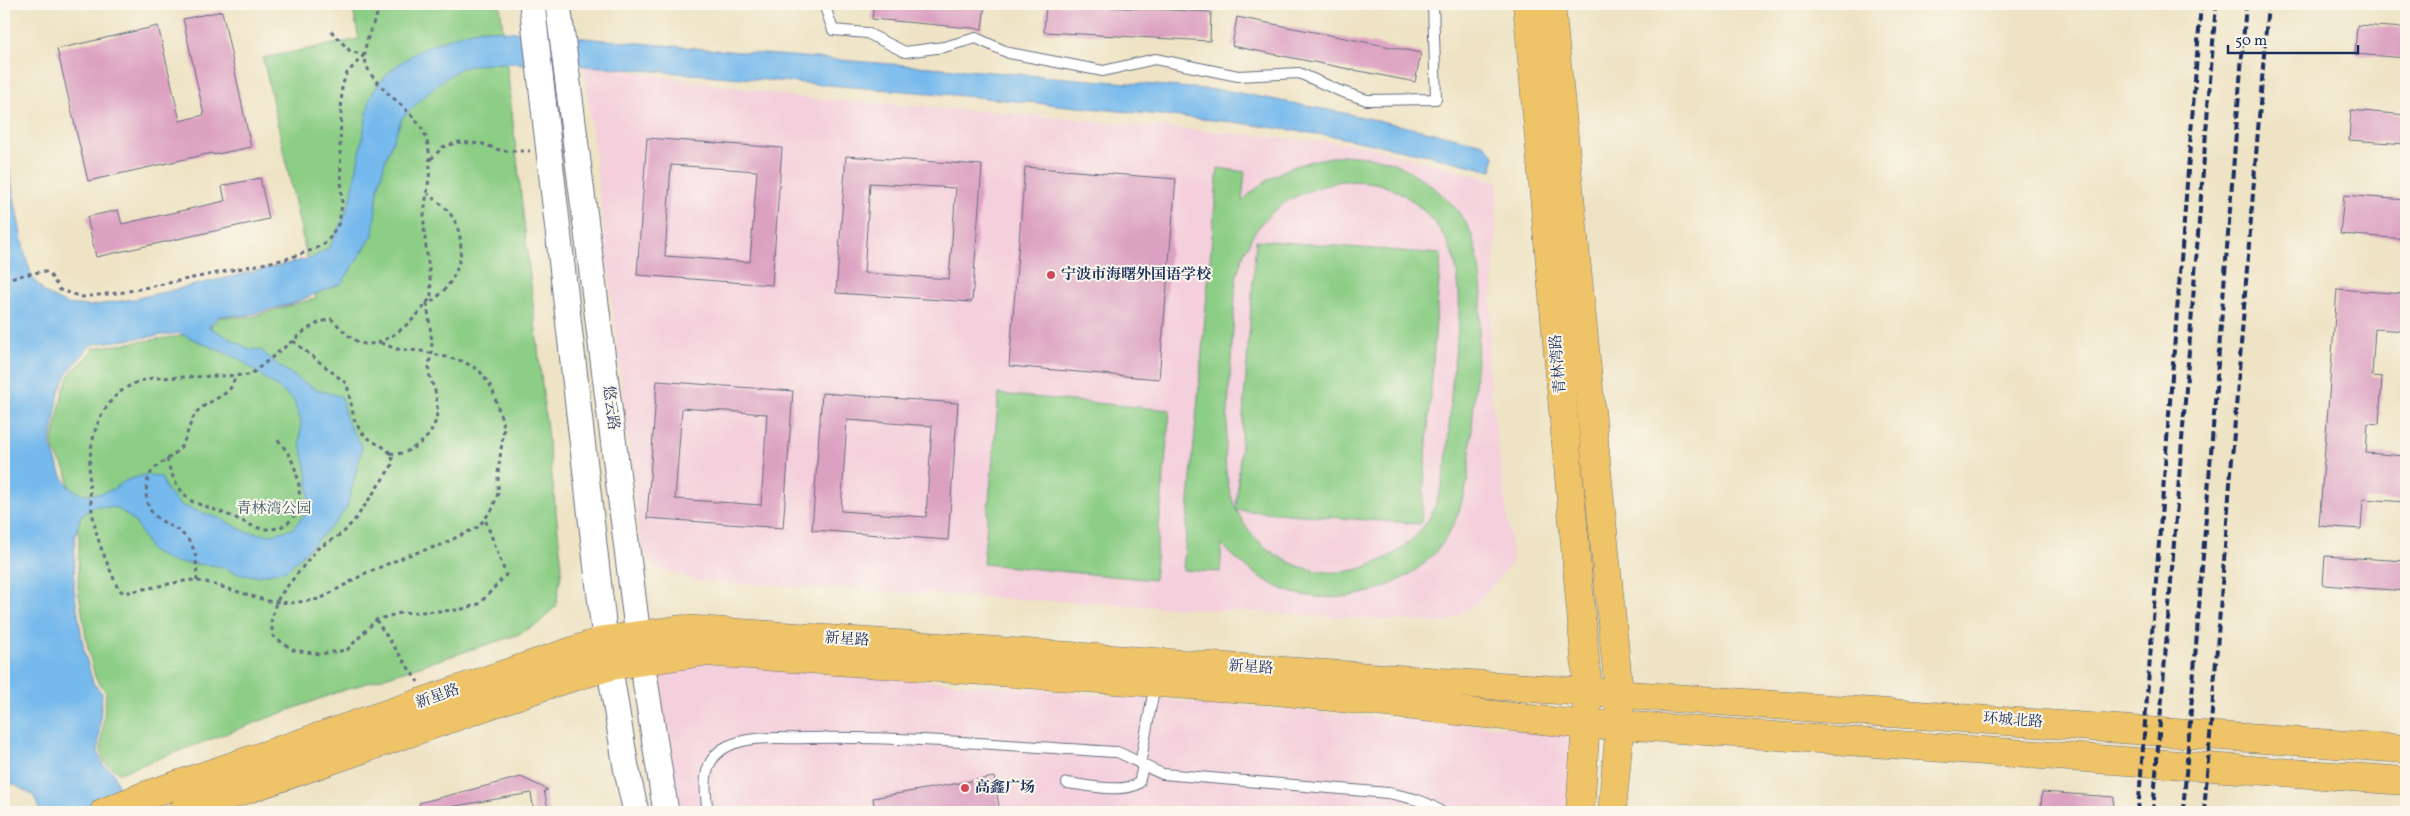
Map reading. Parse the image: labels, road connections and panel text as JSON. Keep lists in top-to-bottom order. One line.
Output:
{"streets":{"main road":["青林湾路","新星路","环城北路"],"street":["悠云路"]},"crossings":[["青林湾路","新星路"],["青林湾路","环城北路"],["悠云路","新星路"],["新星路","环城北路"]],"parks":["青林湾公园"],"places":["宁波市海曙外国语学校","高鑫广场"],"scale_bar":"50 m"}
